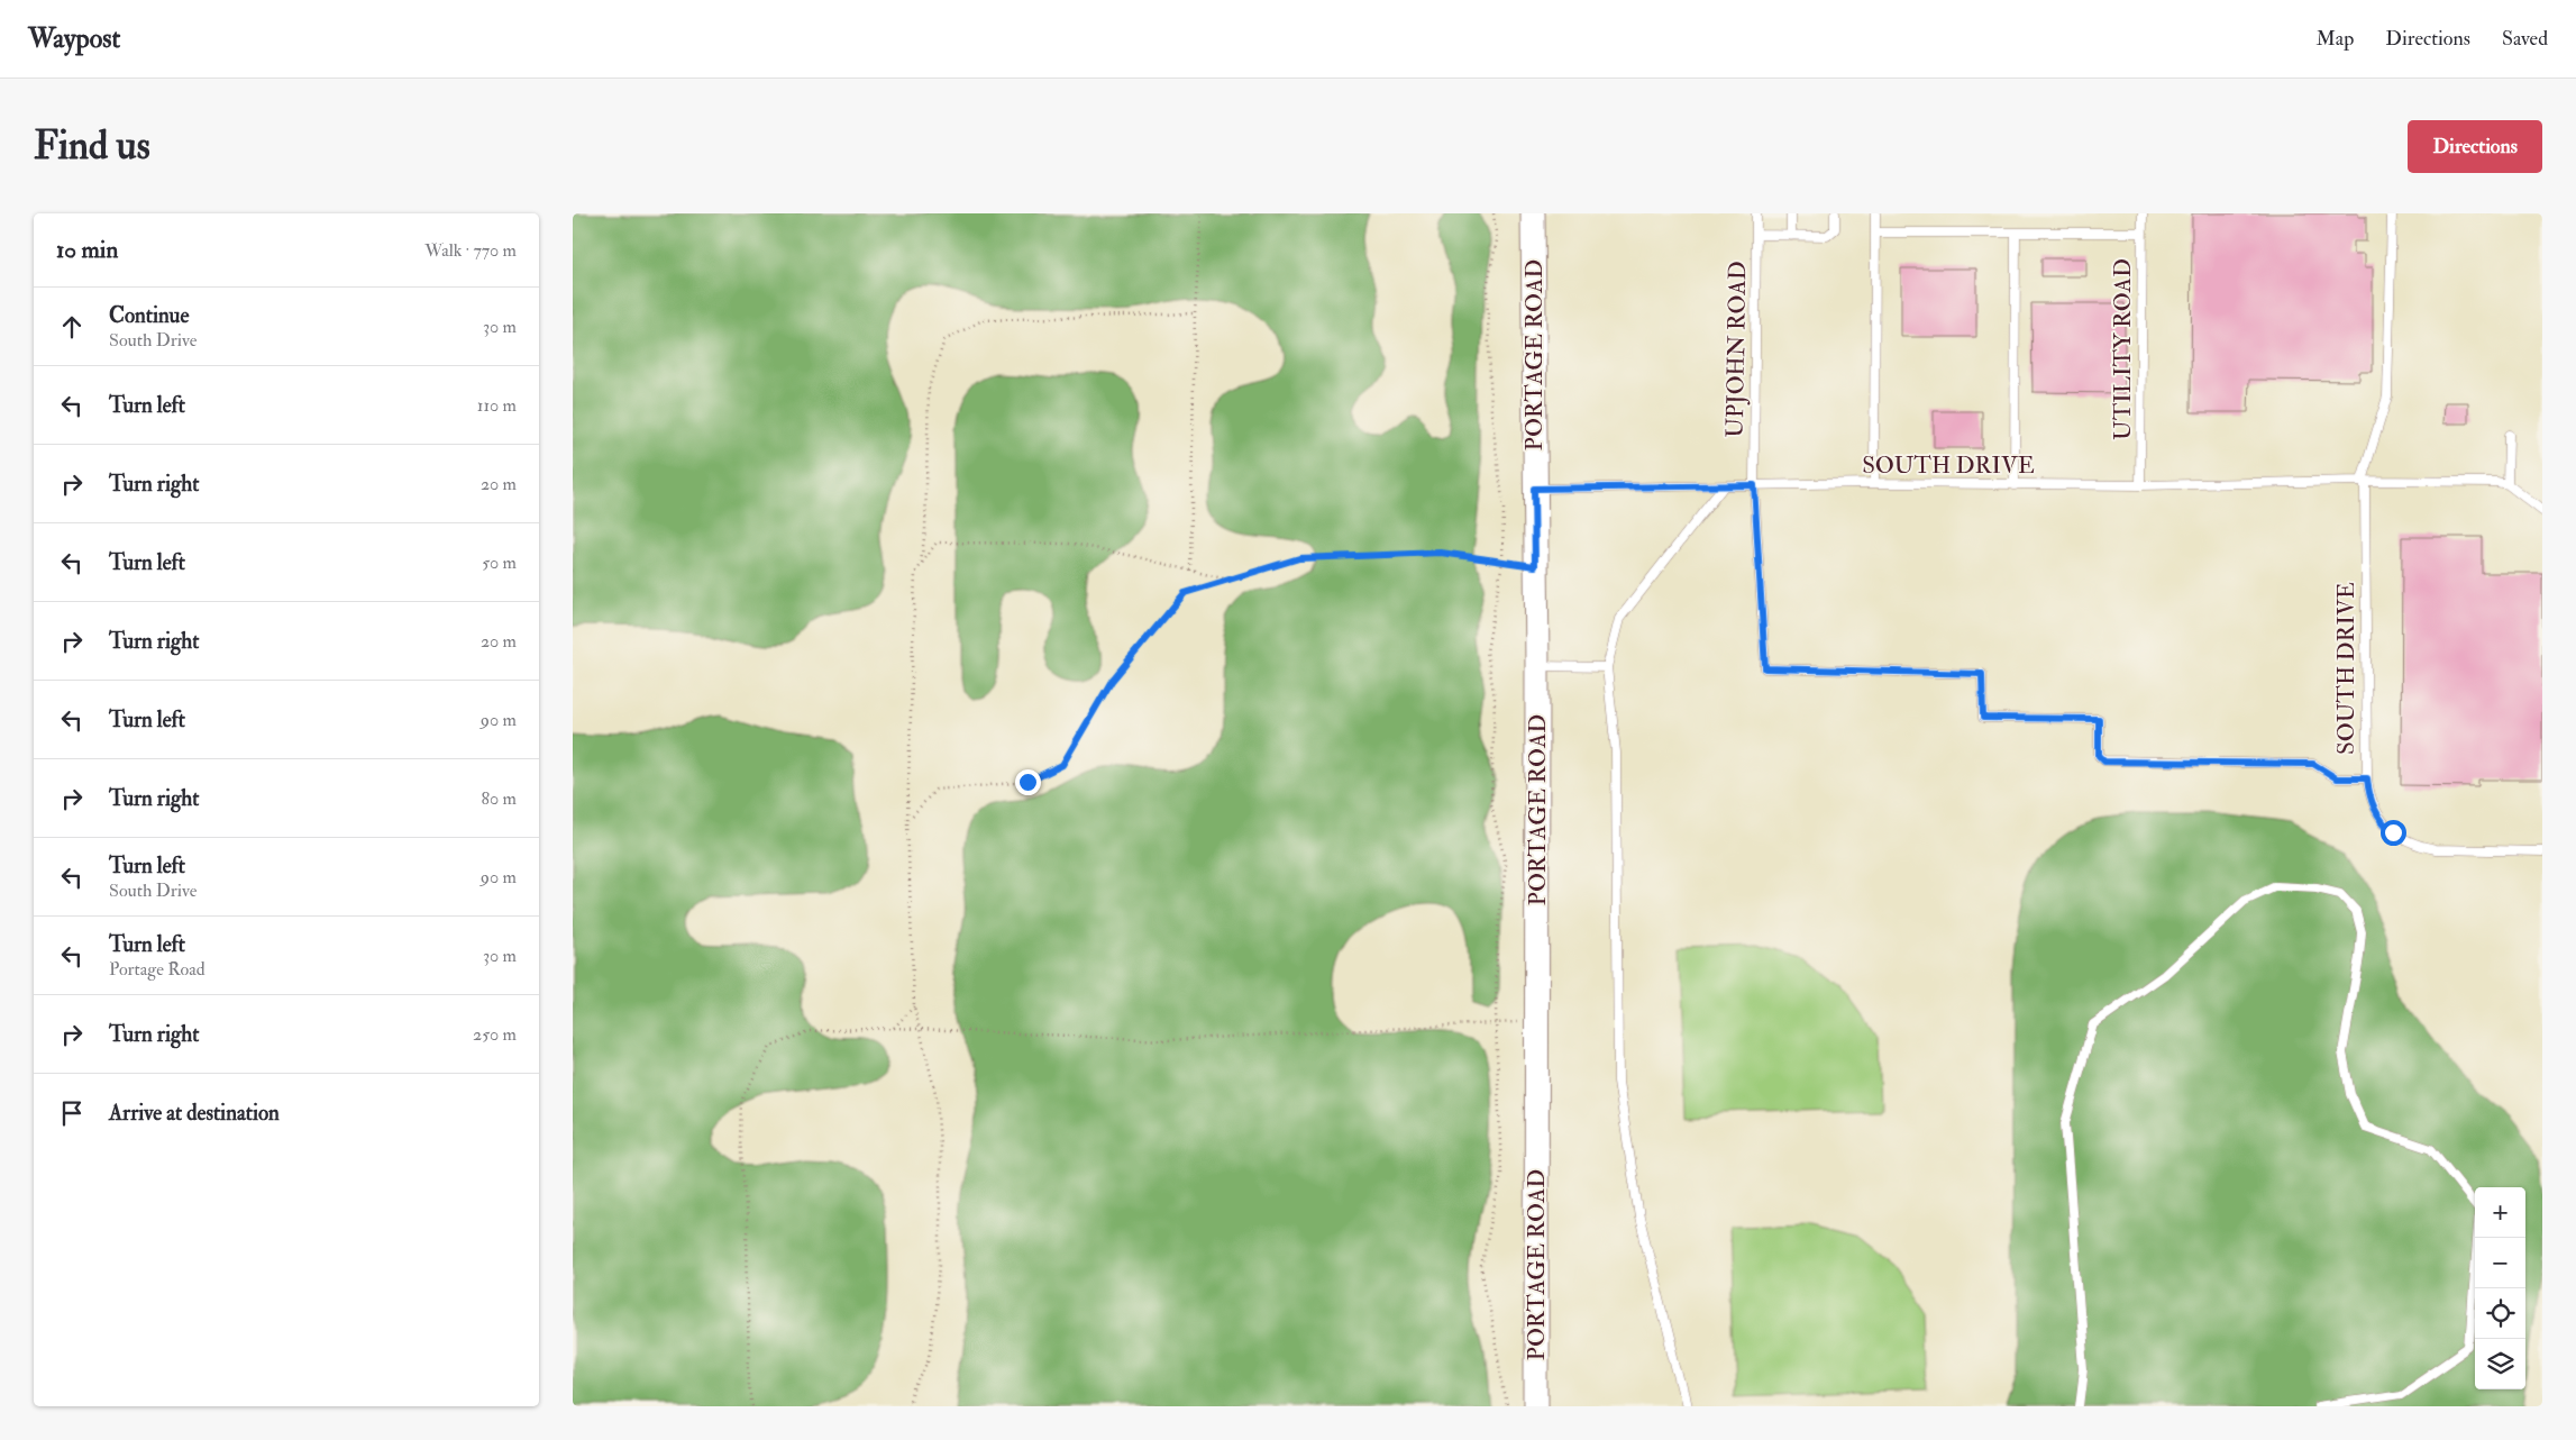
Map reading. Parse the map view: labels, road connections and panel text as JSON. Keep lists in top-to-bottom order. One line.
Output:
{"streets":{"main road":["PORTAGE ROAD"],"lane":["UPJOHN ROAD","UTILITY ROAD","SOUTH DRIVE"]},"crossings":[["UPJOHN ROAD","SOUTH DRIVE"],["UTILITY ROAD","SOUTH DRIVE"],["PORTAGE ROAD","SOUTH DRIVE"]],"page":{"header":"Waypost","nav":["Map","Directions","Saved"],"buttons":"Directions","title":"Find us","heading":["10 min","Walk · 770 m"],"list":[["Continue","South Drive","30 m"],["Turn left","110 m"],["Turn right","20 m"],["Turn left","50 m"],["Turn right","20 m"],["Turn left","90 m"],["Turn right","80 m"],["Turn left","South Drive","90 m"],["Turn left","Portage Road","30 m"],["Turn right","250 m"],"Arrive at destination"],"map_buttons":["+","−"]}}
